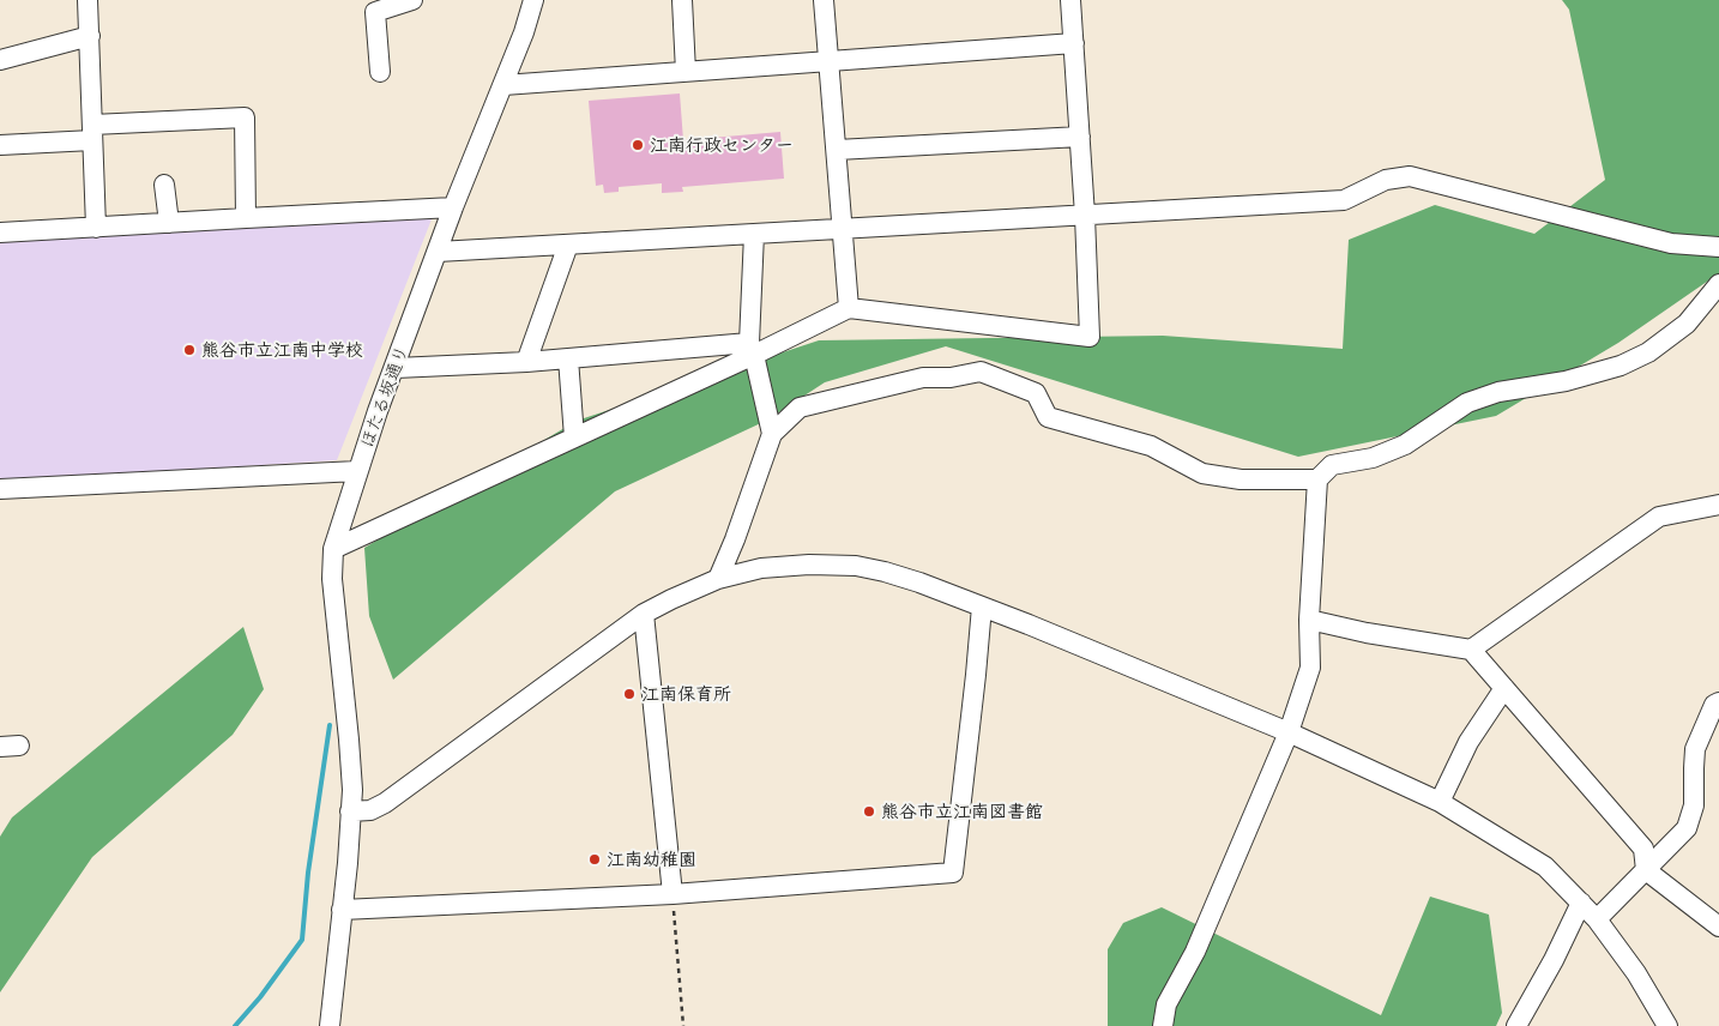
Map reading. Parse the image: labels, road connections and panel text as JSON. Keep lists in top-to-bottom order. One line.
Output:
{"streets":{"street":["ほたる坂通り"]},"places":["江南行政センター","熊谷市立江南中学校","江南保育所","熊谷市立江南図書館","江南幼稚園"]}
